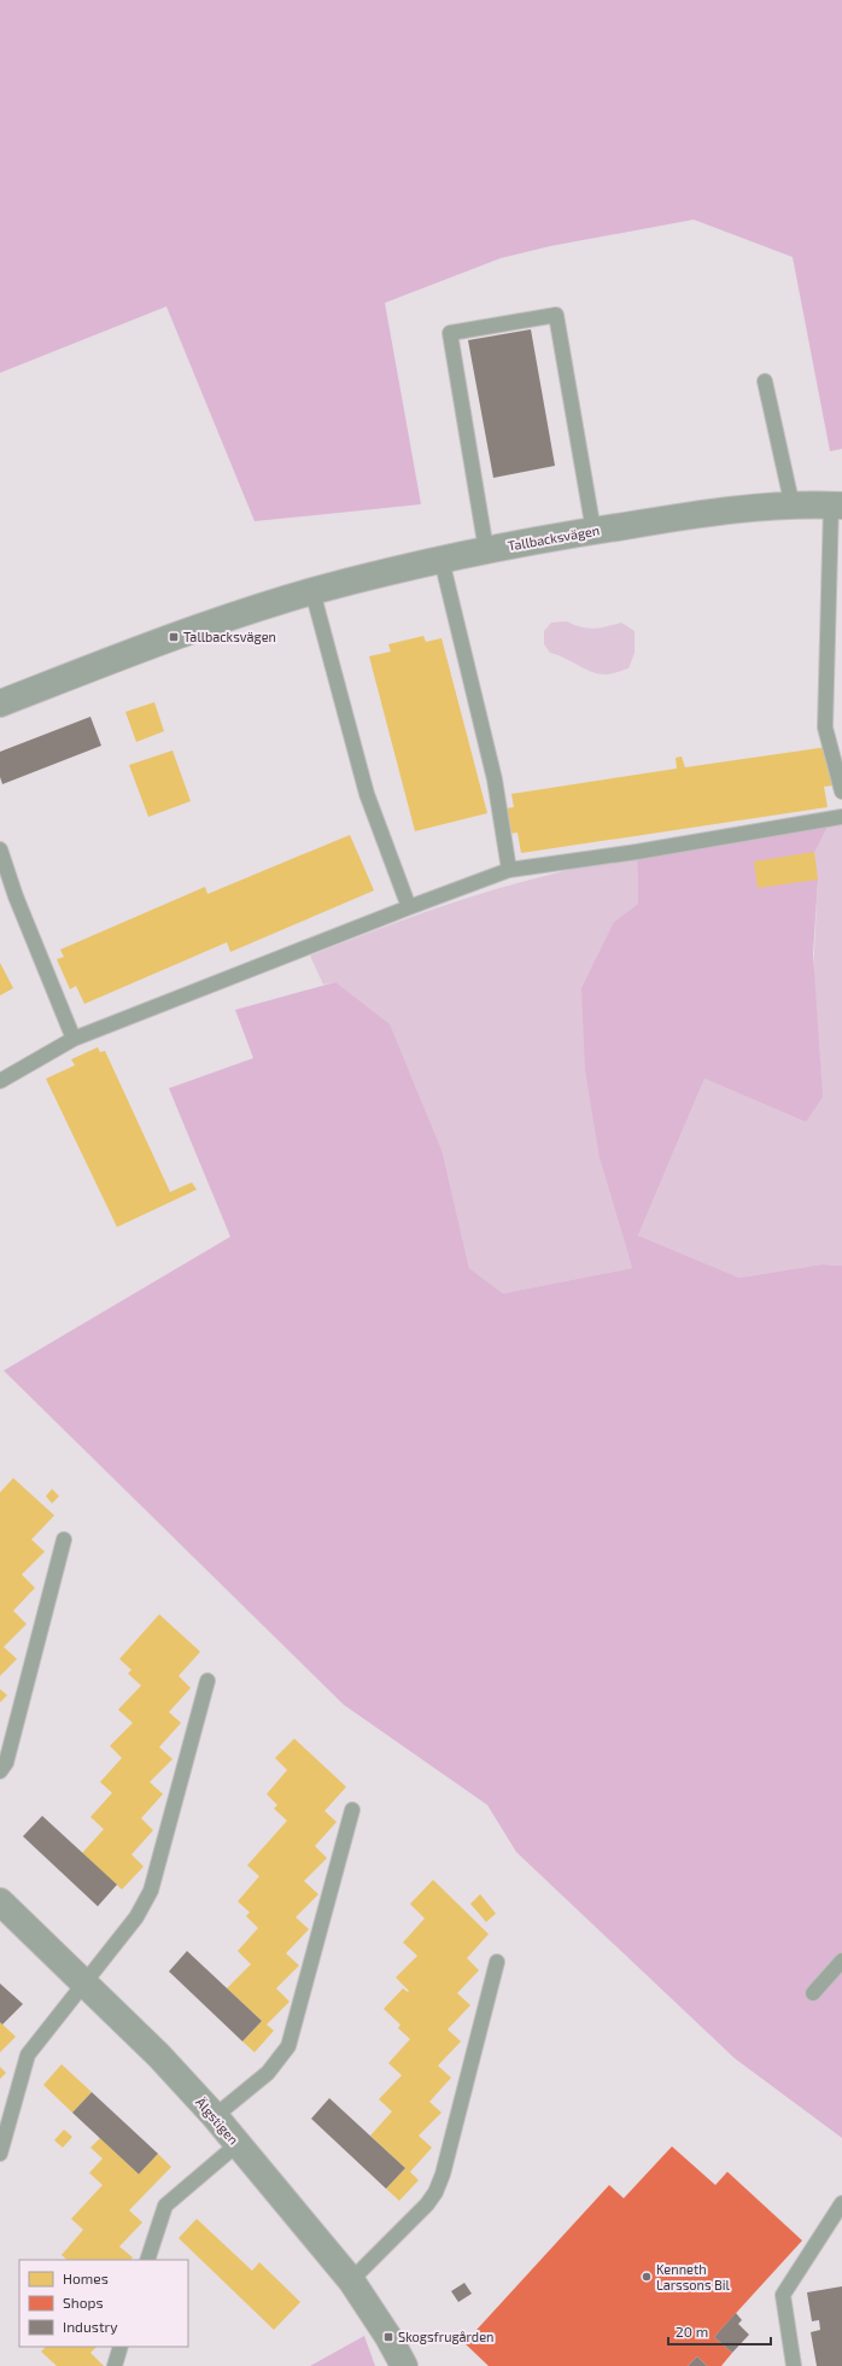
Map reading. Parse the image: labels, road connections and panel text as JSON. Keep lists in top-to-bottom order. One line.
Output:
{"streets":{"street":["Tallbacksvägen","Älgstigen"]},"places":{"transit":["Tallbacksvägen","Skogsfrugården"],"other":["Kenneth Larssons Bil"]},"legend":["Homes","Shops","Industry"],"scale_bar":"20 m"}
